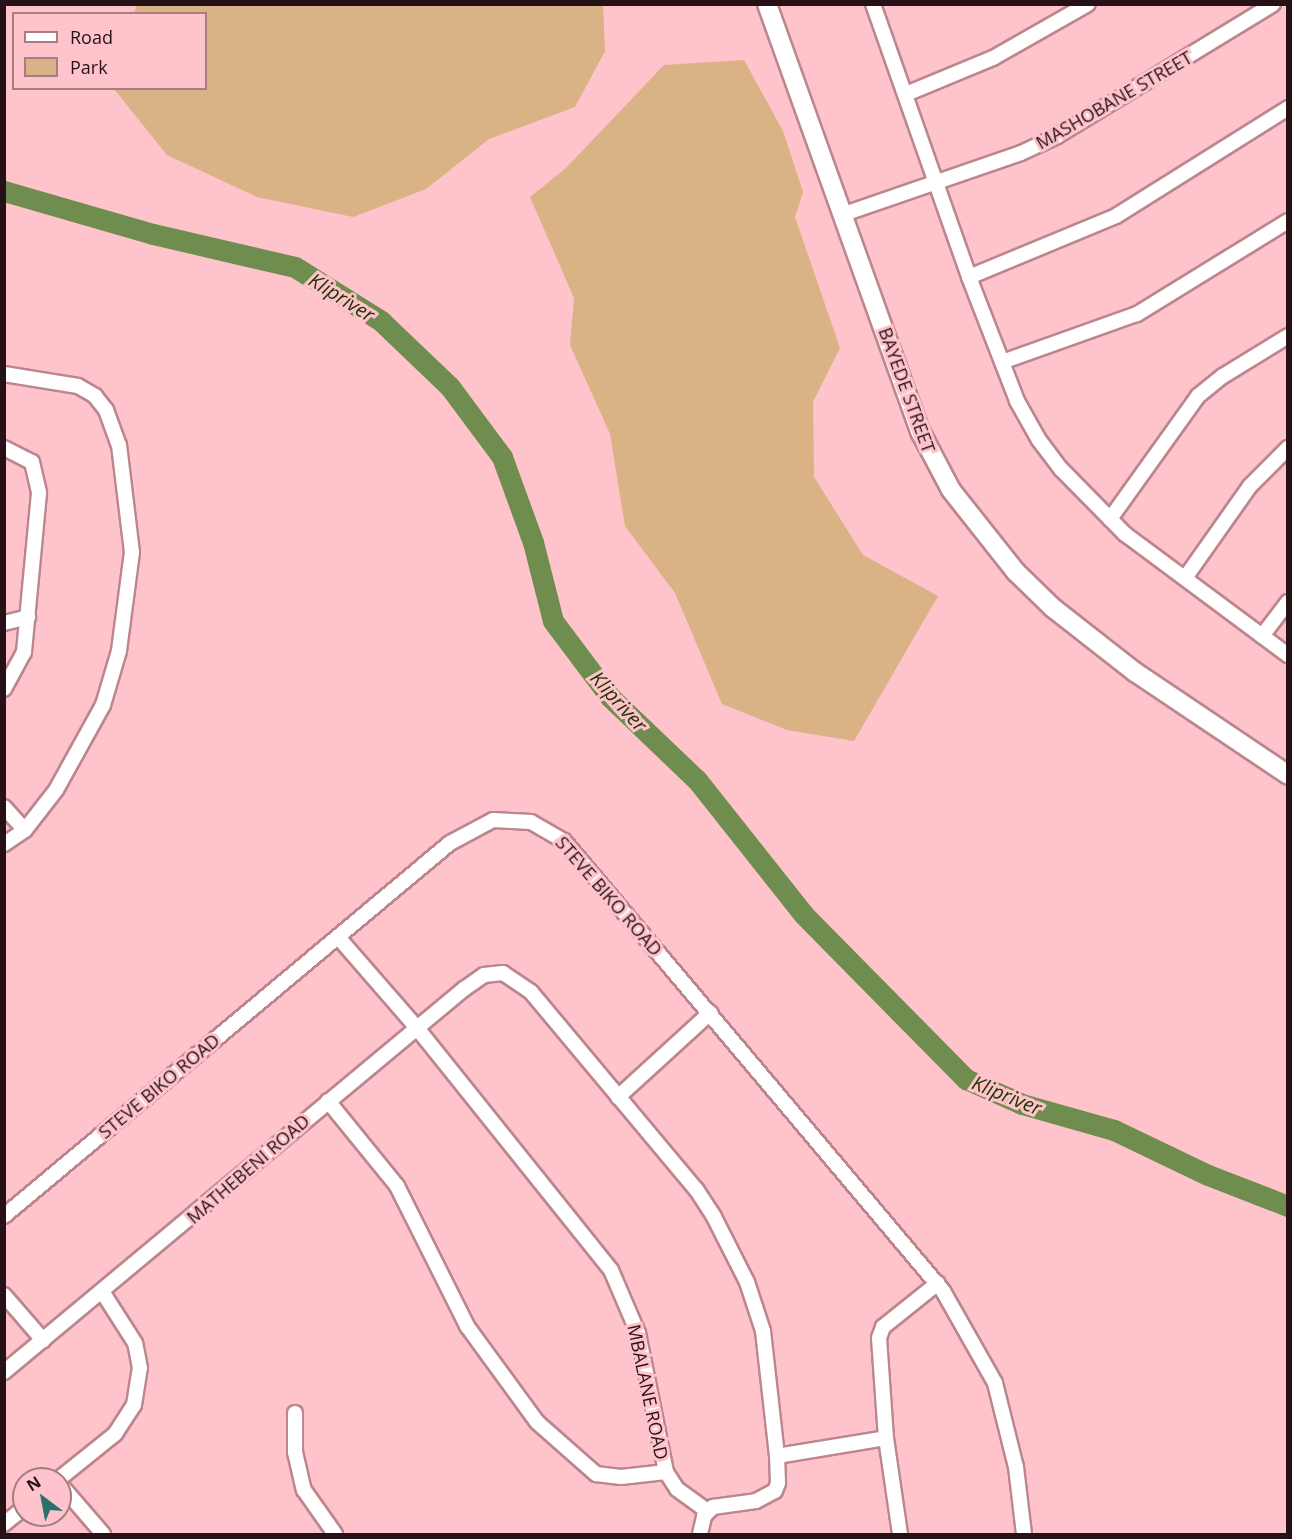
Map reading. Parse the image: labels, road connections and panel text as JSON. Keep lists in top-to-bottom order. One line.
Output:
{"streets":{"street":["MASHOBANE STREET","BAYEDE STREET","STEVE BIKO ROAD","MATHEBENI ROAD","MBALANE ROAD"]},"crossings":[["MASHOBANE STREET","BAYEDE STREET"],["STEVE BIKO ROAD","MBALANE ROAD"],["MATHEBENI ROAD","MBALANE ROAD"]],"water":["Klipriver"],"legend":["Road","Park"],"north":"top left"}
